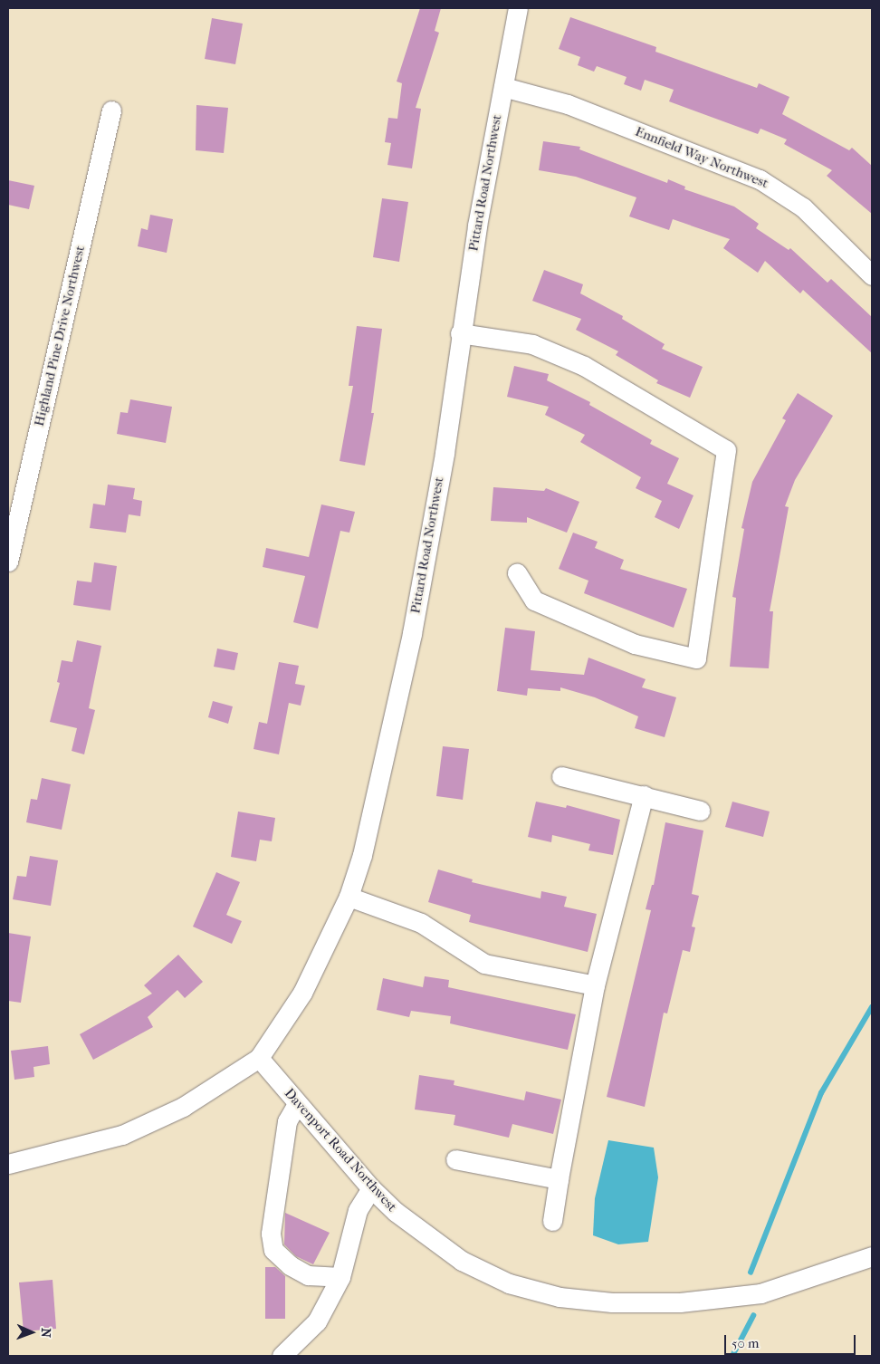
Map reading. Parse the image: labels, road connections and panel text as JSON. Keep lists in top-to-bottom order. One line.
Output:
{"streets":{"street":["Ennfield Way Northwest","Pittard Road Northwest","Highland Pine Drive Northwest","Davenport Road Northwest"]},"crossings":[["Ennfield Way Northwest","Pittard Road Northwest"],["Pittard Road Northwest","Davenport Road Northwest"]],"scale_bar":"50 m","north":"right"}
